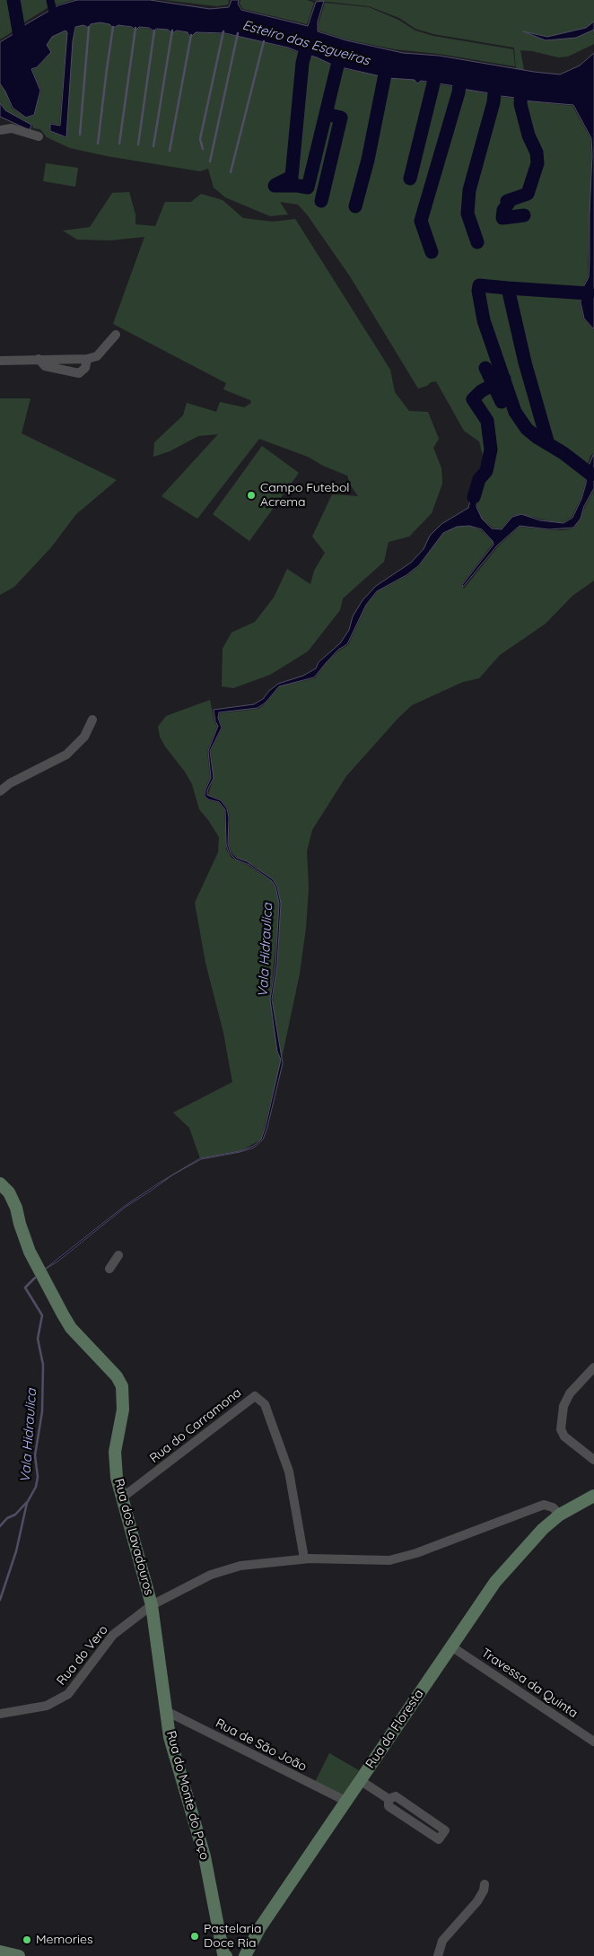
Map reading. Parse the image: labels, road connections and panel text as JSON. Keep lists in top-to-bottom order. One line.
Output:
{"streets":{"street":["Rua do Carramona","Rua dos Lavadouros","Rua do Vero","Travessa da Quinta","Rua da Floresta","Rua de São João","Rua do Monte do Paço"]},"crossings":[["Rua do Carramona","Rua dos Lavadouros"],["Rua do Carramona","Rua do Vero"],["Rua dos Lavadouros","Rua do Vero"],["Rua dos Lavadouros","Rua do Monte do Paço"],["Rua do Vero","Rua da Floresta"],["Rua do Vero","Rua do Monte do Paço"],["Travessa da Quinta","Rua da Floresta"],["Rua da Floresta","Rua de São João"],["Rua de São João","Rua do Monte do Paço"]],"water":["Esteiro das Esgueiras","Vala Hidraulica"],"places":["Campo Futebol Acrema","Pastelaria Doce Ria","Memories"]}
